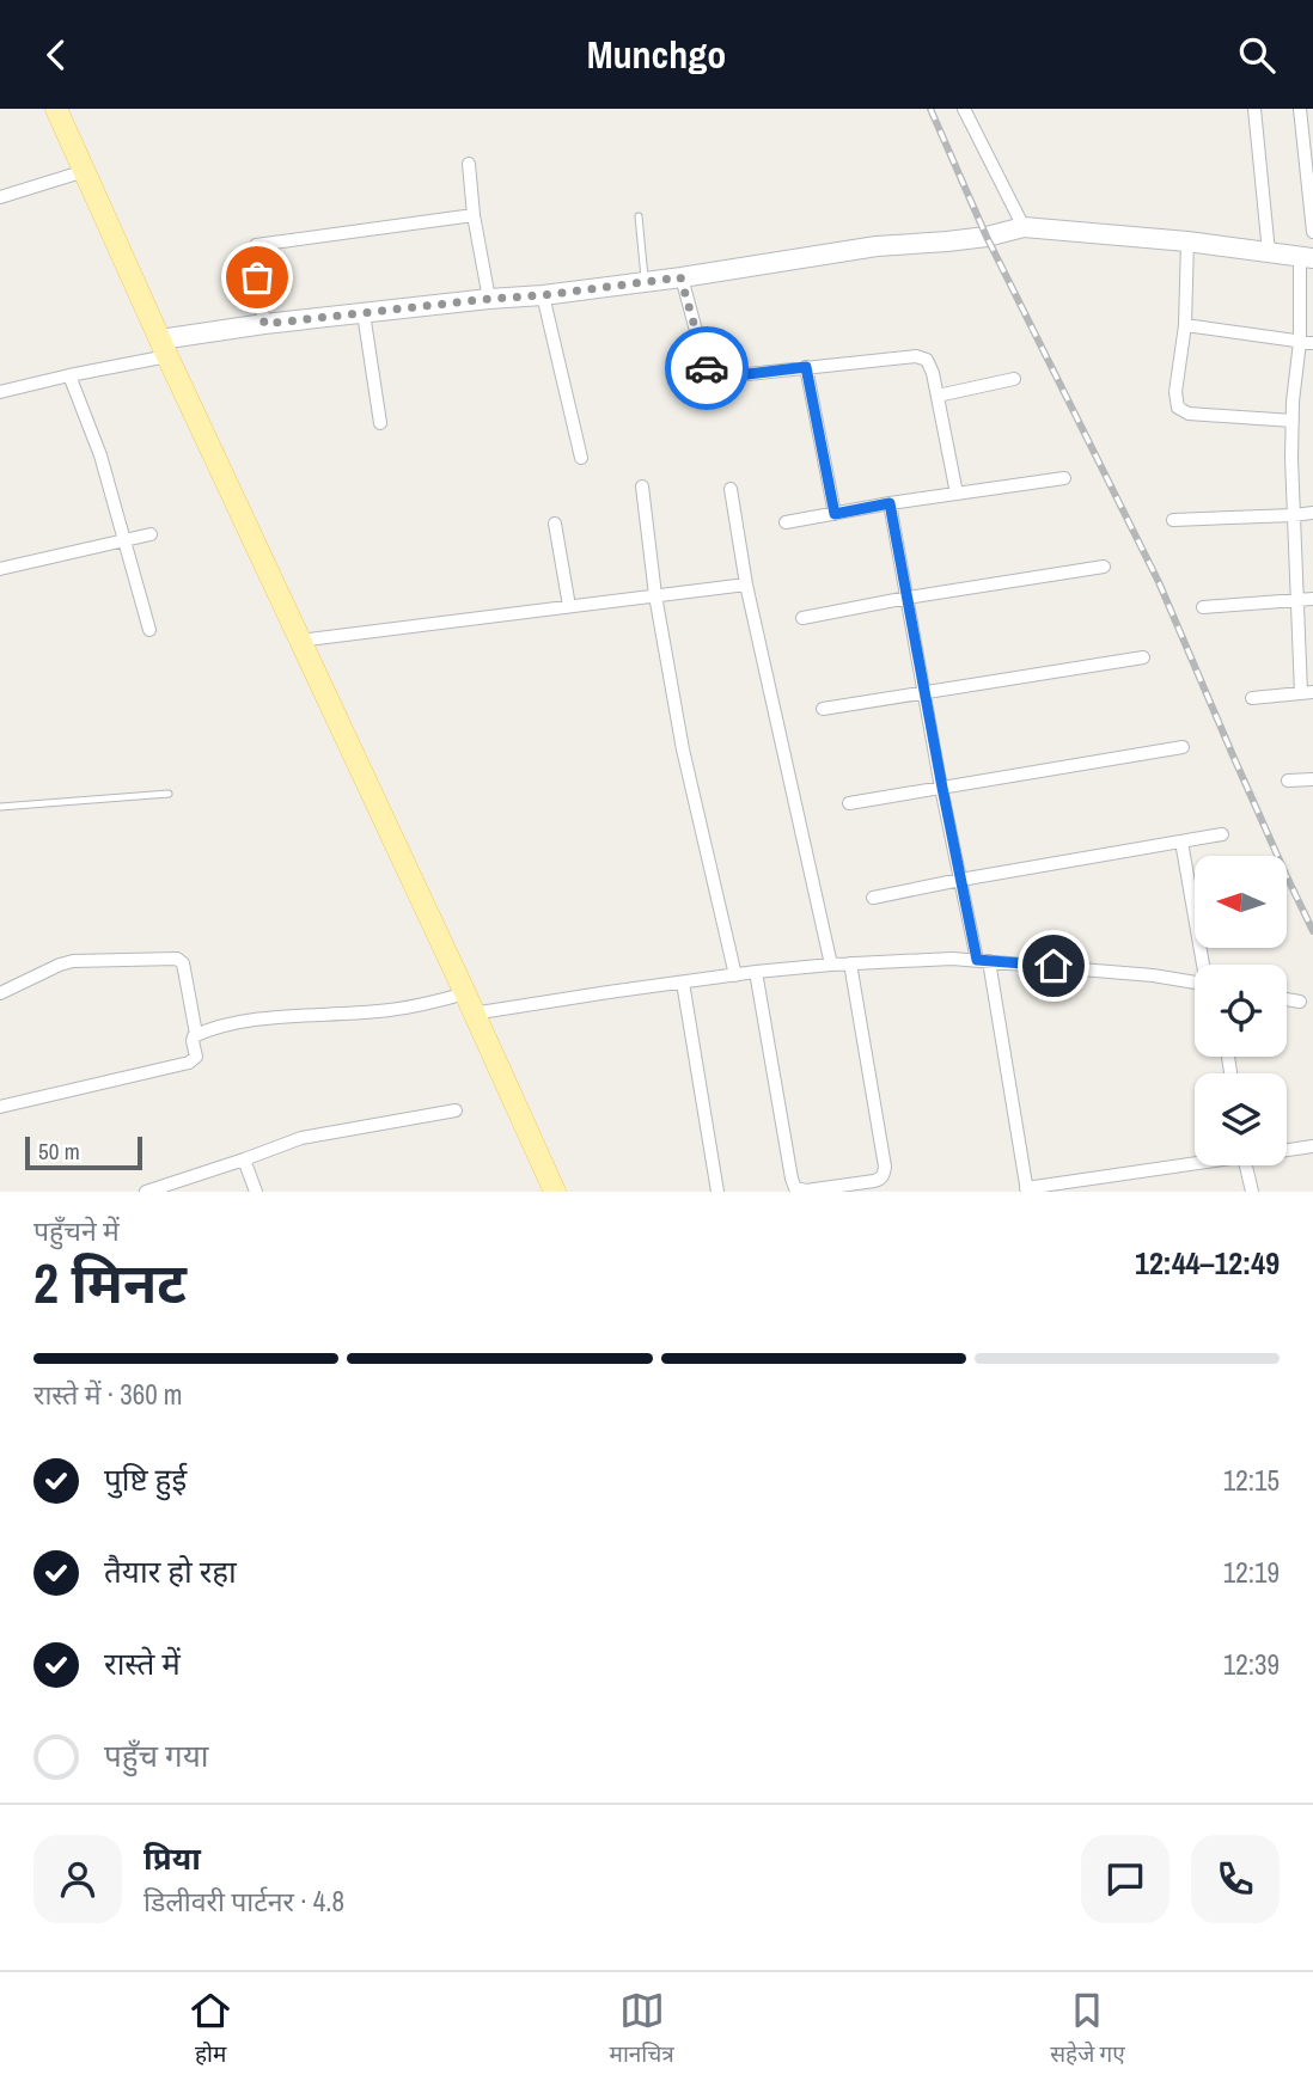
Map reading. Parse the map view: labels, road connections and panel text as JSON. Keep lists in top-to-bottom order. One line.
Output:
{"scale_bar":"50 m","north":"left","page":{"header":"Munchgo","scale":"50 m","heading":["2 मिनट","पहुँचने में","12:44–12:49"],"panel":["प्रिया","डिलीवरी पार्टनर · 4.8"],"bar":"रास्ते में · 360 m","list":[["पुष्टि हुई","12:15"],["तैयार हो रहा","12:19"],["रास्ते में","12:39"],"पहुँच गया"],"tabs":["होम","मानचित्र","सहेजे गए"]}}
